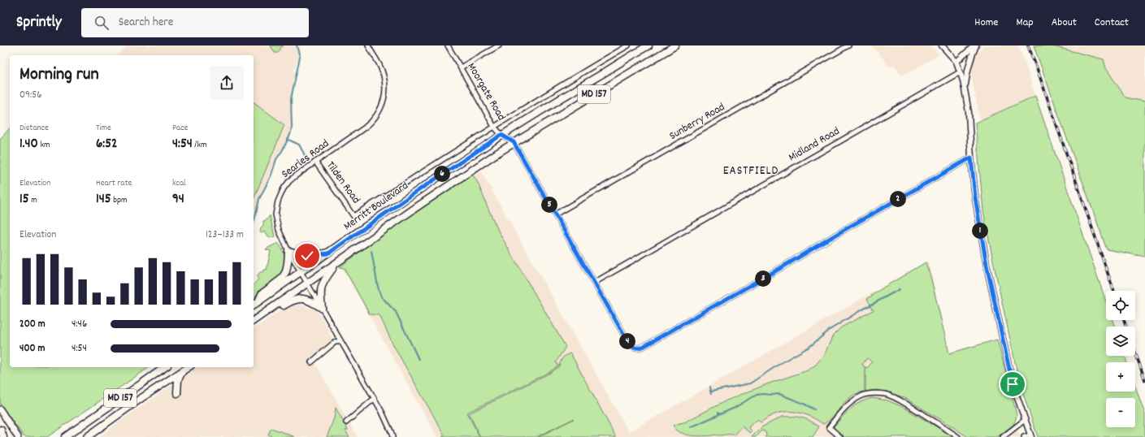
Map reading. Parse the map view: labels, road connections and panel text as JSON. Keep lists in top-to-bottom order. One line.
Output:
{"streets":{"main road":["MD 157","Merritt Boulevard"],"street":["Moorgate Road","Sunberry Road","Midland Road","Searles Road","Tilden Road"]},"crossings":[["Moorgate Road","Merritt Boulevard"],["Searles Road","Tilden Road"],["Searles Road","Merritt Boulevard"],["Tilden Road","Merritt Boulevard"]],"districts":["EASTFIELD"],"page":{"header":"Sprintly","search":"Search here","nav":["Home","Map","About","Contact"],"heading":["Morning run","09:56"],"stats":[["Distance","1.40 km"],["Time","6:52"],["Pace","4:54 /km"],["Elevation","15 m"],["Heart rate","145 bpm"],["kcal","94"]],"pins":["6","2","5","1","3","4"],"chart":["Elevation","123–133 m"],"map_buttons":["+","−"],"list":[{"name":"200 m","note":"4:46"},{"name":"400 m","note":"4:54"}]}}
